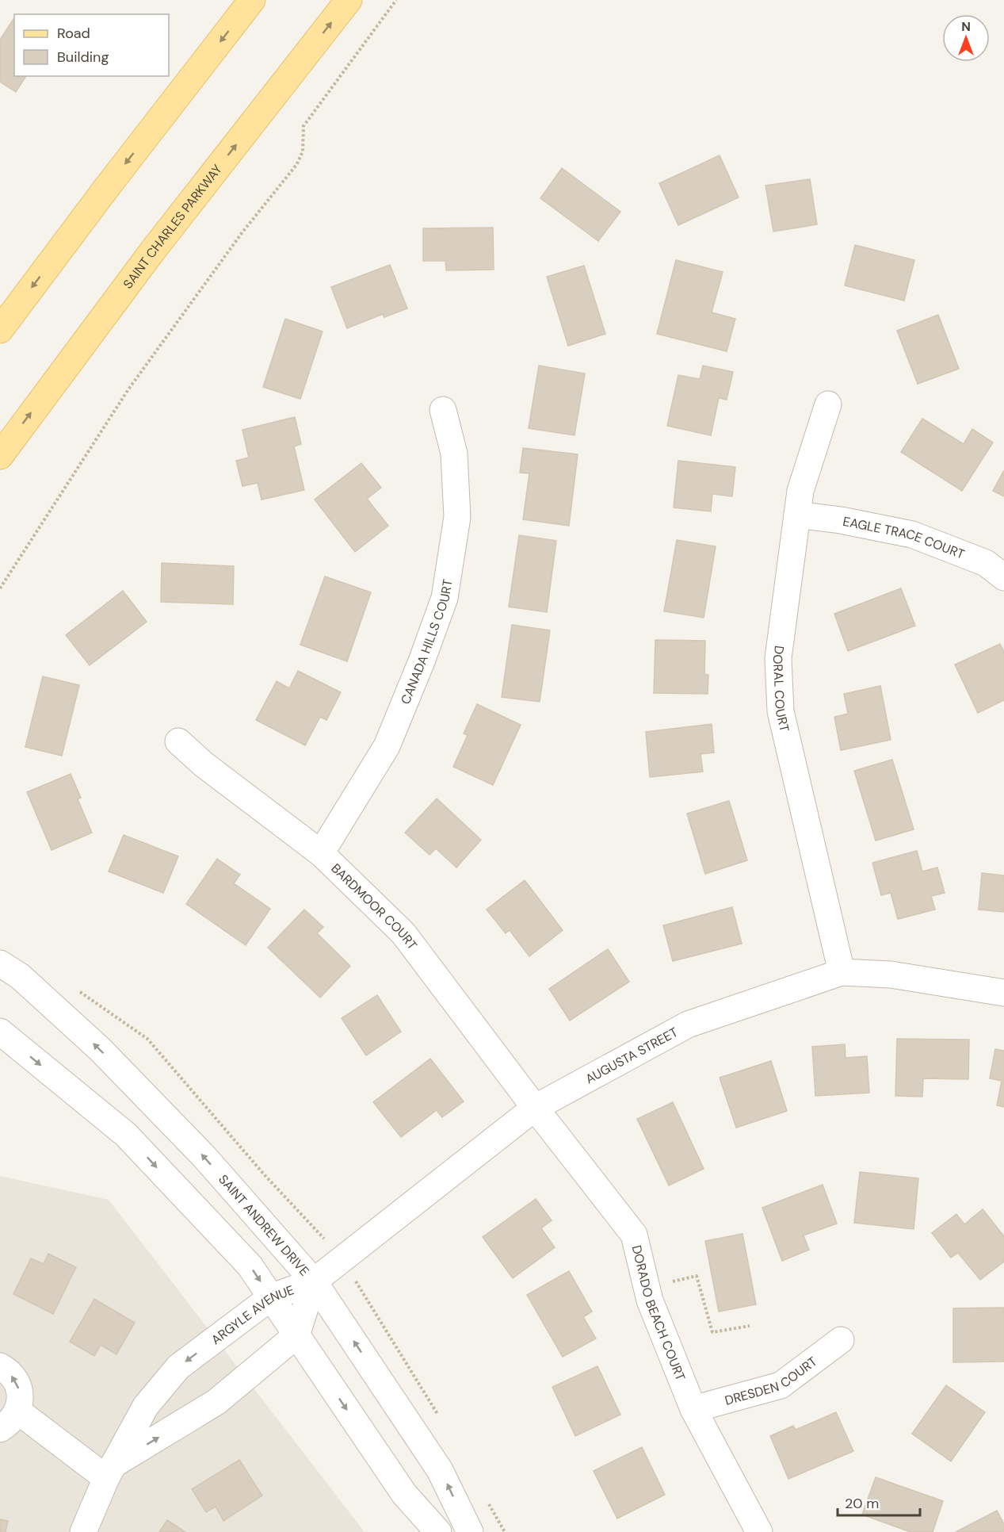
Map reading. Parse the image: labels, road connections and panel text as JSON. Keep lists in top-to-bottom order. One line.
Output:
{"streets":{"main road":["SAINT CHARLES PARKWAY"],"street":["EAGLE TRACE COURT","CANADA HILLS COURT","DORAL COURT","BARDMOOR COURT","AUGUSTA STREET","SAINT ANDREW DRIVE","DORADO BEACH COURT","ARGYLE AVENUE","DRESDEN COURT"]},"crossings":[["EAGLE TRACE COURT","DORAL COURT"],["CANADA HILLS COURT","BARDMOOR COURT"],["DORAL COURT","AUGUSTA STREET"],["BARDMOOR COURT","AUGUSTA STREET"],["BARDMOOR COURT","DORADO BEACH COURT"],["AUGUSTA STREET","SAINT ANDREW DRIVE"],["AUGUSTA STREET","DORADO BEACH COURT"],["AUGUSTA STREET","ARGYLE AVENUE"],["SAINT ANDREW DRIVE","ARGYLE AVENUE"],["DORADO BEACH COURT","DRESDEN COURT"]],"legend":["Road","Building"],"scale_bar":"20 m","north":"top"}
